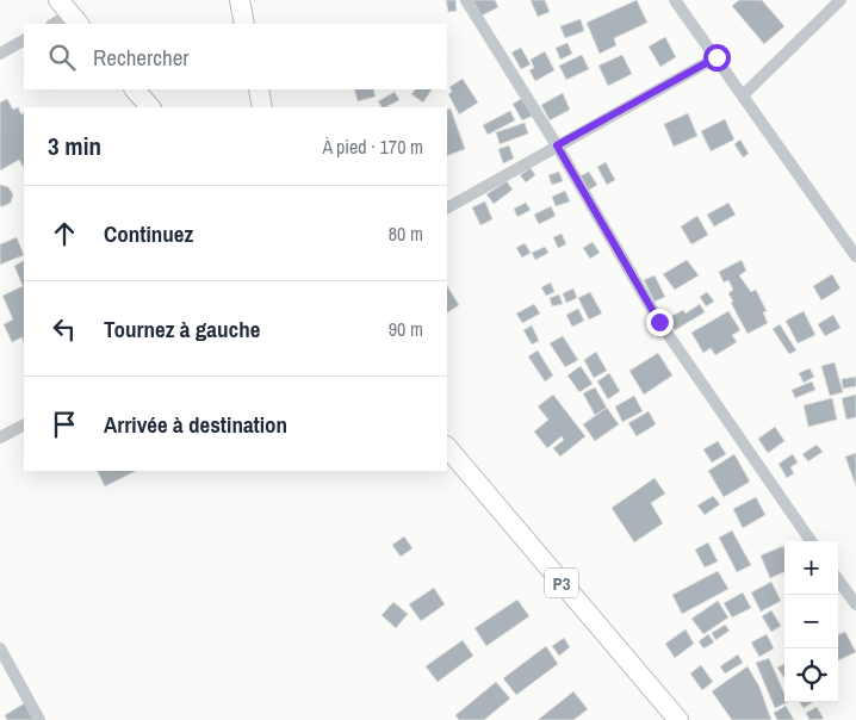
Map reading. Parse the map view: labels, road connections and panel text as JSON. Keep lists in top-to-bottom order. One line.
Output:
{"streets":{"main road":["P3"]},"page":{"search":"Rechercher","heading":["3 min","À pied · 170 m"],"list":[["Continuez","80 m"],["Tournez à gauche","90 m"],"Arrivée à destination"],"map_buttons":["+","−"]}}
